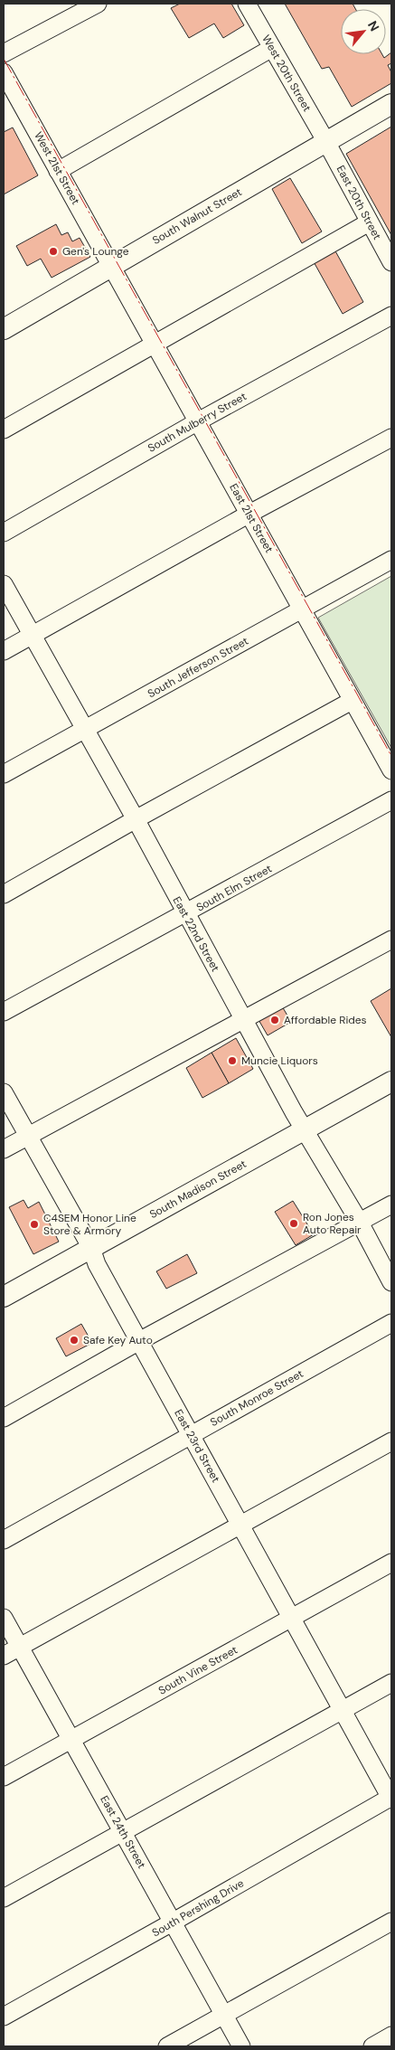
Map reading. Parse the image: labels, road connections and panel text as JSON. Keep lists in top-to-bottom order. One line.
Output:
{"streets":{"main road":["South Walnut Street","South Madison Street"],"street":["West 20th Street","West 21st Street","East 20th Street","South Mulberry Street","East 21st Street","South Jefferson Street","South Elm Street","East 22nd Street","South Monroe Street","East 23rd Street","South Vine Street","East 24th Street","South Pershing Drive"]},"crossings":[["West 20th Street","East 20th Street"],["West 20th Street","South Walnut Street"],["West 21st Street","South Walnut Street"],["West 21st Street","East 21st Street"],["East 20th Street","South Walnut Street"],["South Walnut Street","East 21st Street"],["South Mulberry Street","East 21st Street"],["East 21st Street","South Jefferson Street"],["South Jefferson Street","East 22nd Street"],["South Elm Street","East 22nd Street"],["East 22nd Street","South Madison Street"],["South Madison Street","East 23rd Street"],["South Monroe Street","East 23rd Street"],["East 23rd Street","South Vine Street"],["East 23rd Street","South Pershing Drive"],["South Vine Street","East 24th Street"],["East 24th Street","South Pershing Drive"]],"places":["Gen's Lounge","Affordable Rides","Muncie Liquors","Ron Jones Auto Repair","C4SEM Honor Line Store & Armory","Safe Key Auto"],"north":"top right"}
